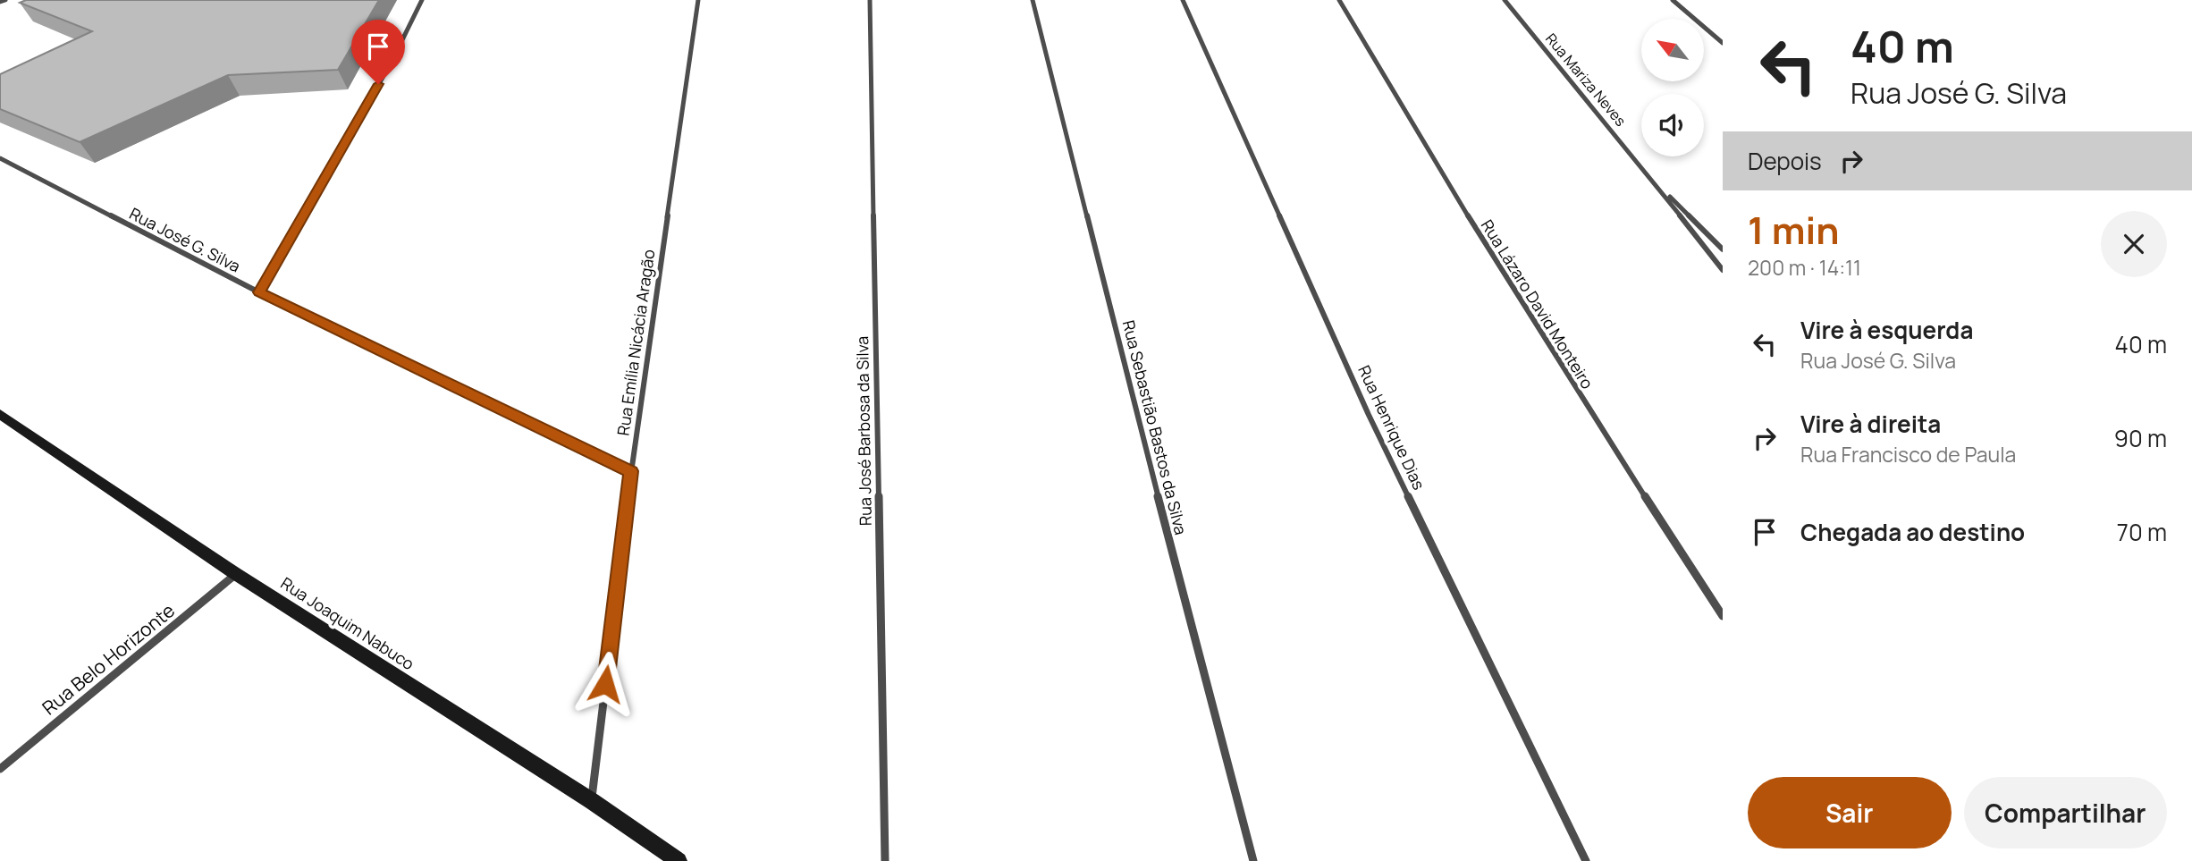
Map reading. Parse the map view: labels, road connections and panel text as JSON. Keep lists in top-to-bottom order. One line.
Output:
{"streets":{"street":["Rua Mariza Neves","Rua José G. Silva","Rua Lázaro David Monteiro","Rua Emília Nicácia Aragão","Rua Sebastião Bastos da Silva","Rua Henrique Dias","Rua José Barbosa da Silva","Rua Joaquim Nabuco","Rua Belo Horizonte"]},"crossings":[["Rua José G. Silva","Rua Emília Nicácia Aragão"],["Rua Emília Nicácia Aragão","Rua Joaquim Nabuco"],["Rua Joaquim Nabuco","Rua Belo Horizonte"]],"north":"top left","page":{"turn":["40 m","Rua José G. Silva"],"then":"Depois","heading":["1 min","200 m · 14:11"],"list":[{"name":"Vire à esquerda","note":"Rua José G. Silva","value":"40 m"},{"name":"Vire à direita","note":"Rua Francisco de Paula","value":"90 m"},{"name":"Chegada ao destino","value":"70 m"}],"buttons":["Sair","Compartilhar"]}}
